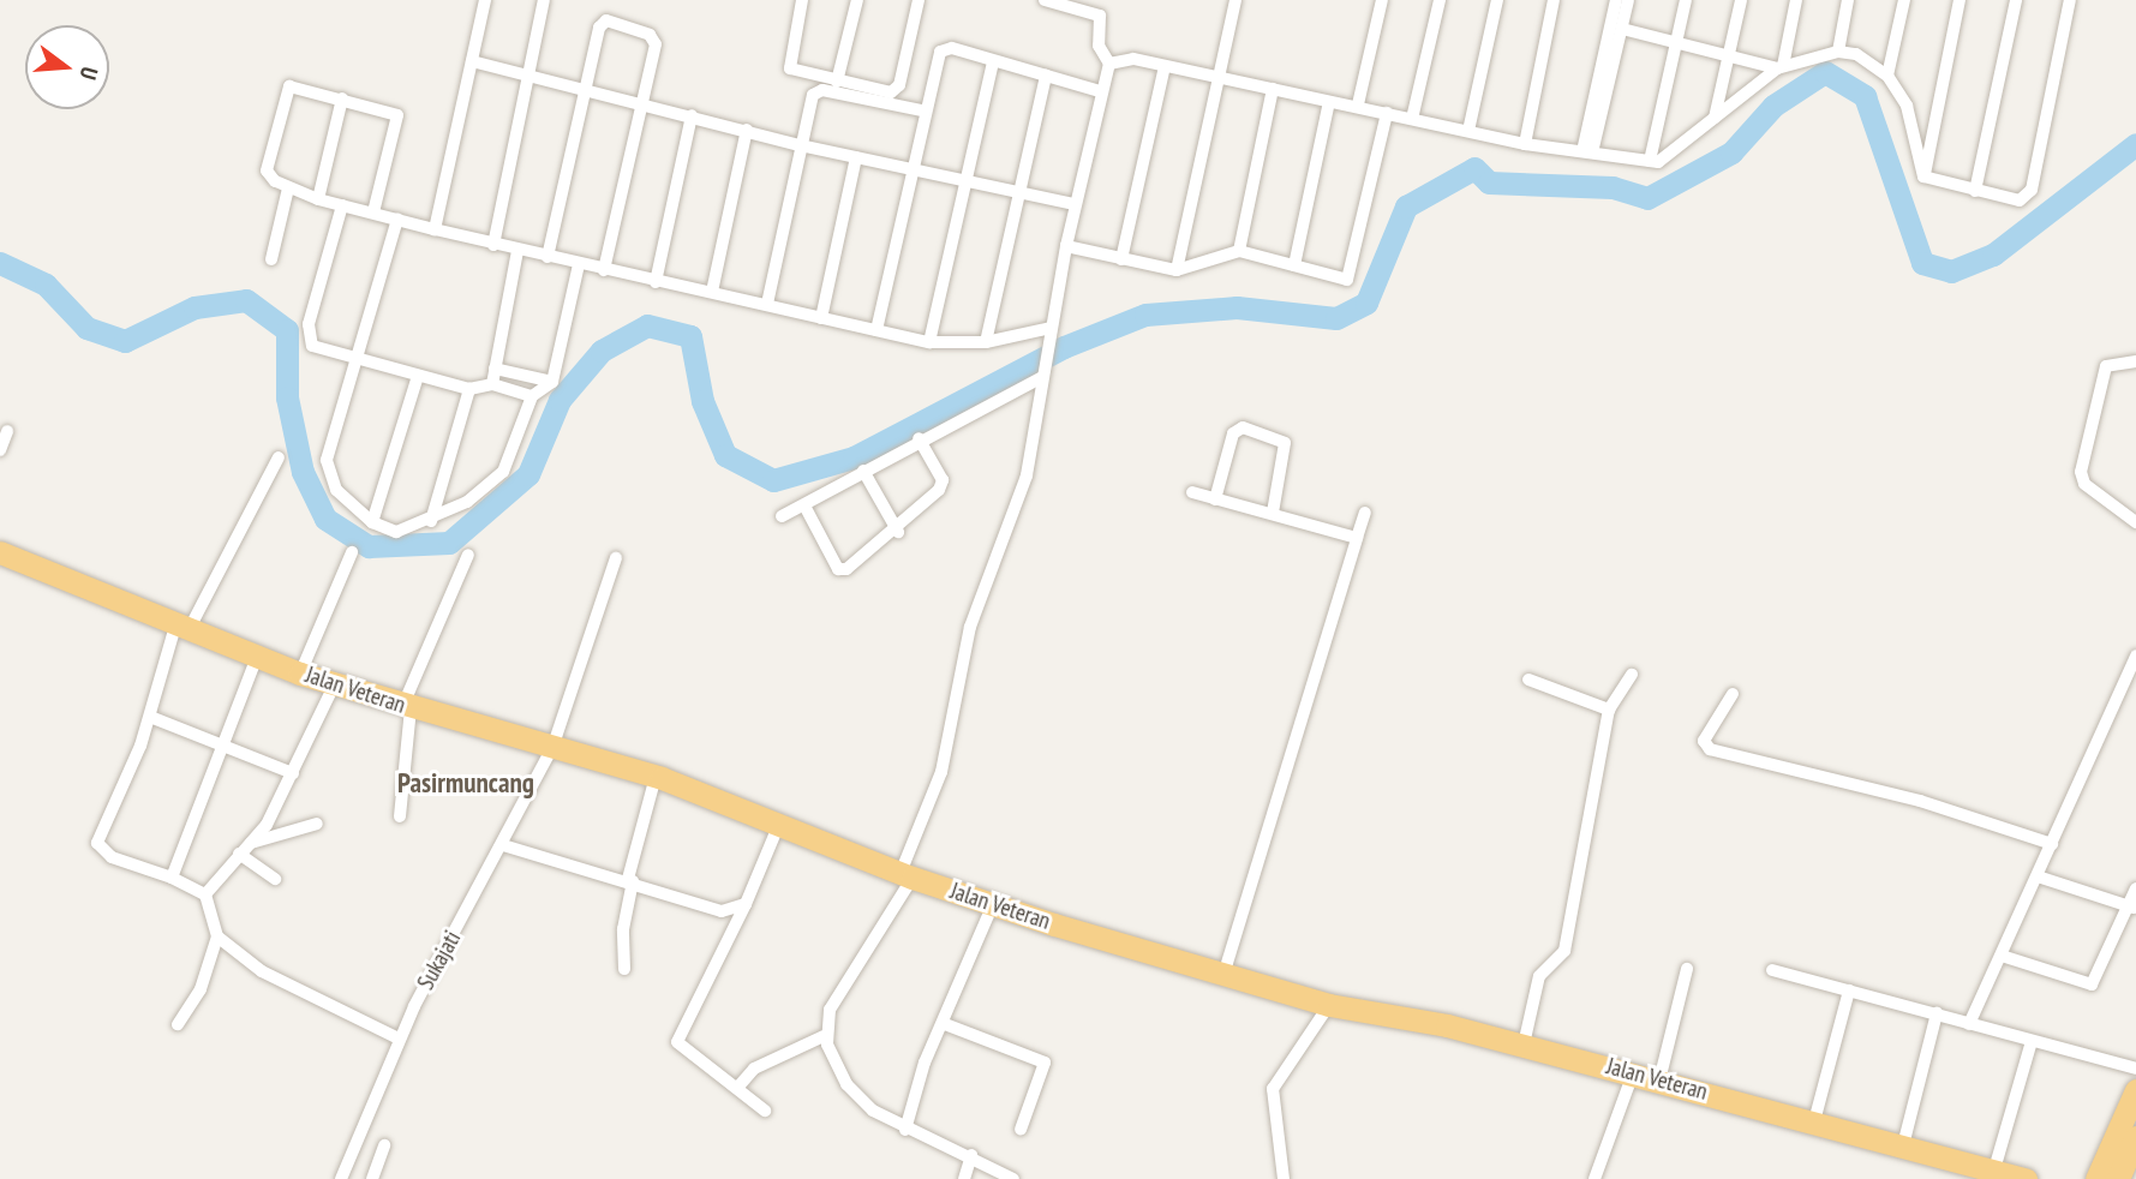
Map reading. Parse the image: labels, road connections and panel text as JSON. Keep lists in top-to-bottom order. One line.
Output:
{"streets":{"highway":["Jalan Veteran"],"street":["Sukajati"]},"crossings":[["Jalan Veteran","Sukajati"]],"districts":["Pasirmuncang"],"north":"right"}
